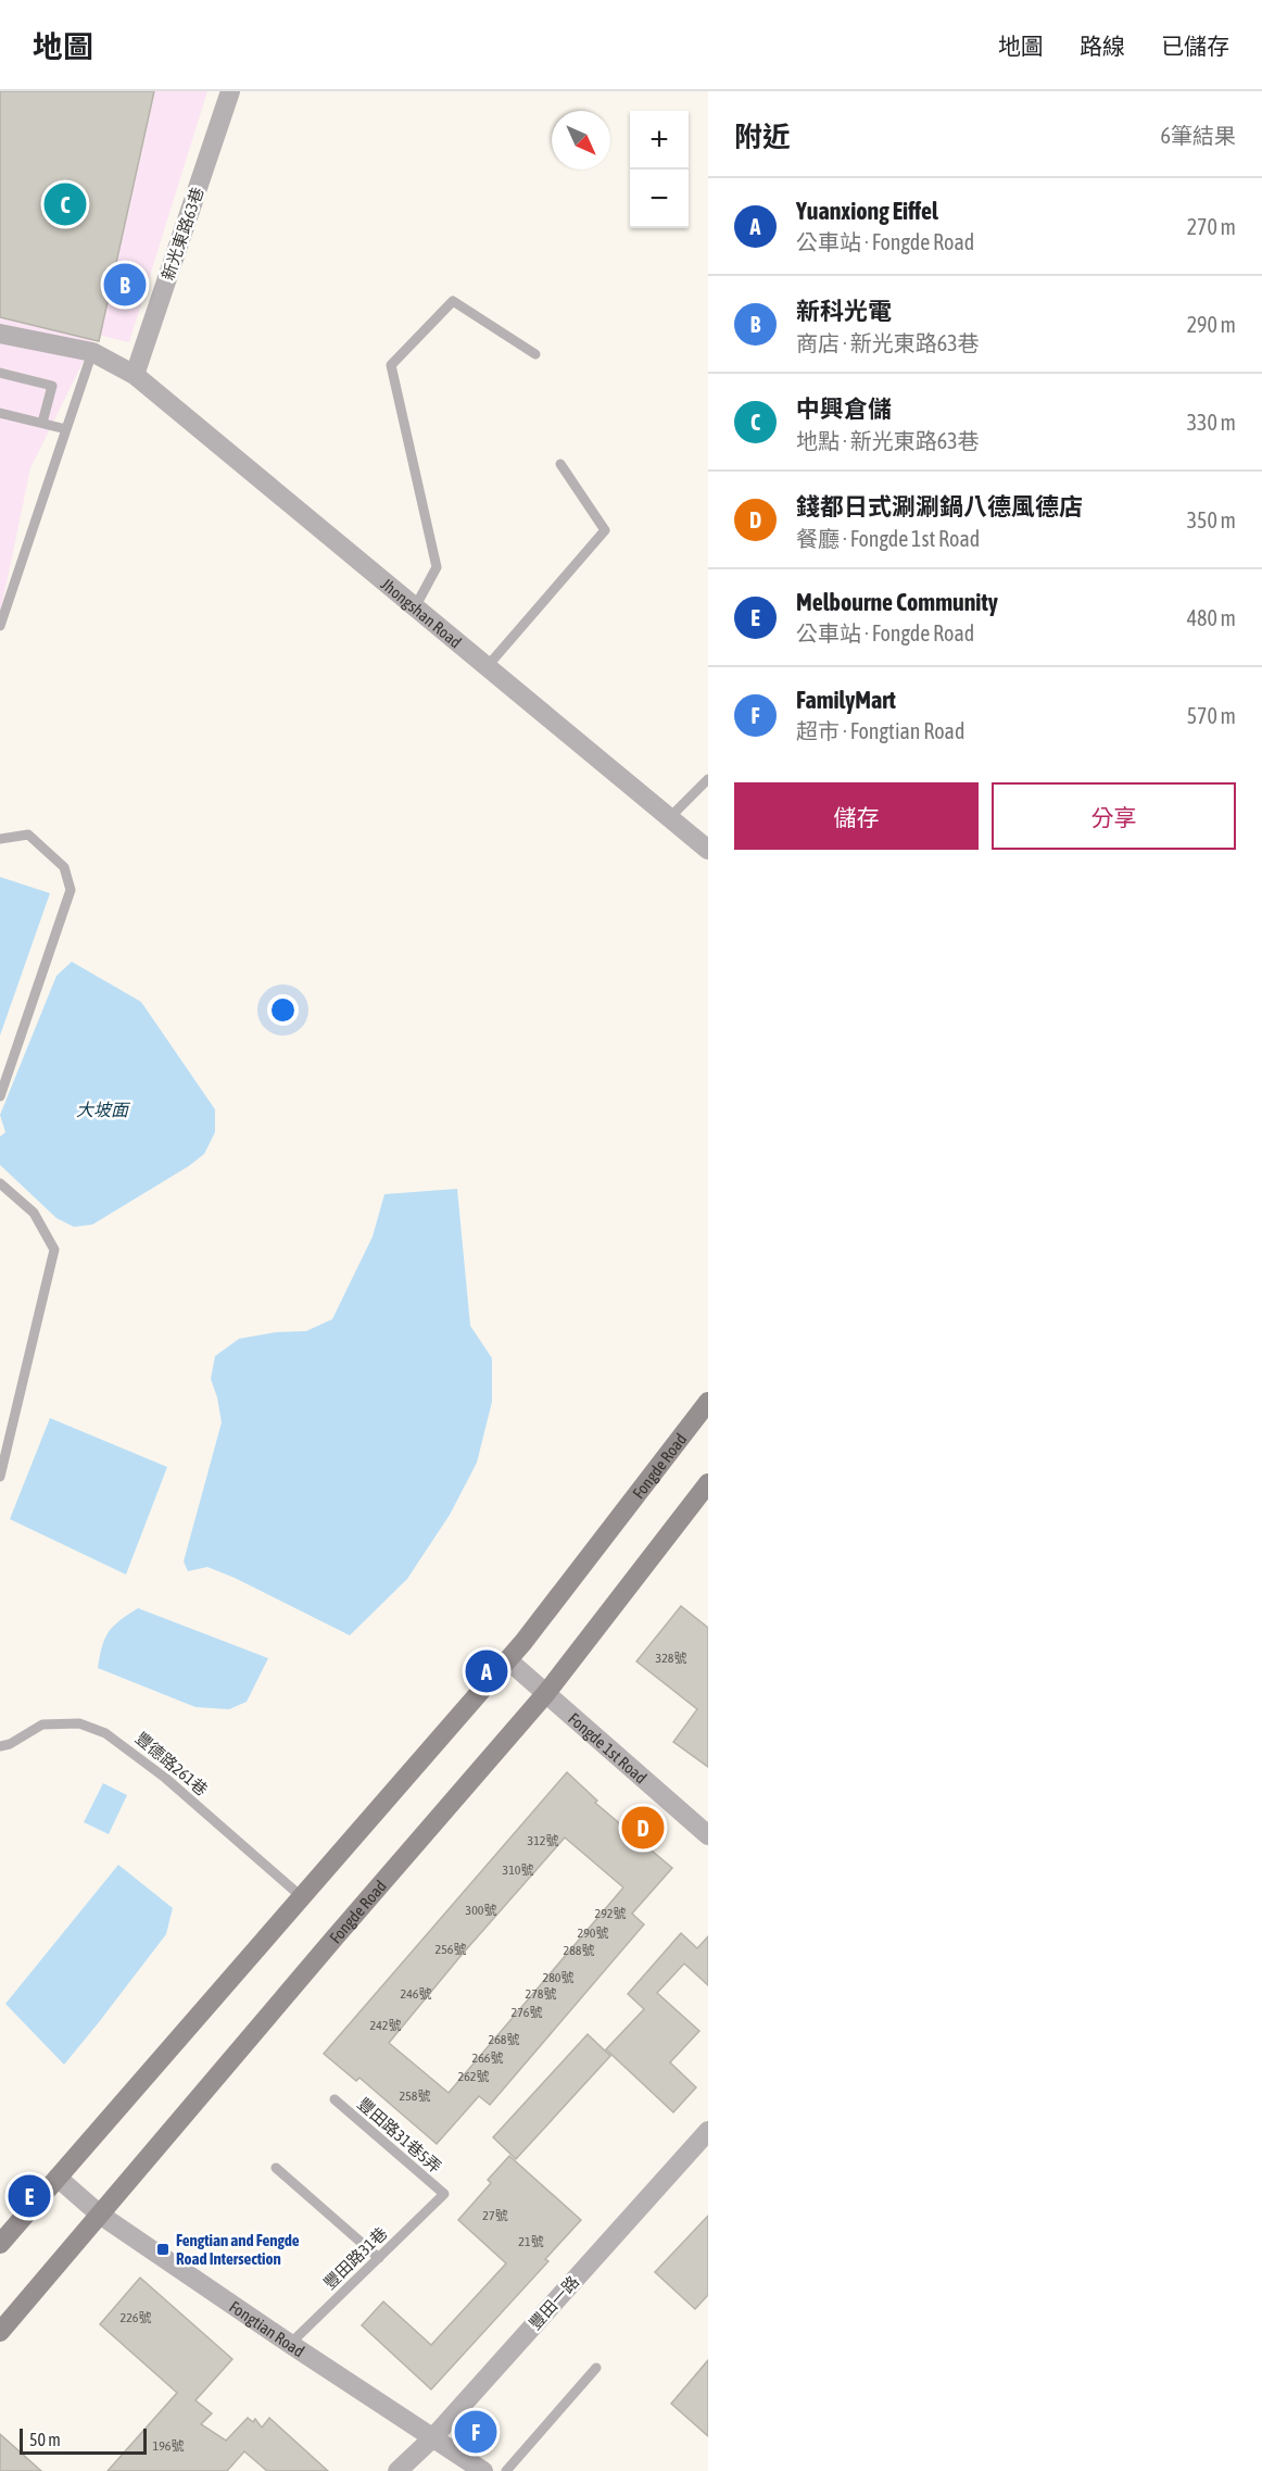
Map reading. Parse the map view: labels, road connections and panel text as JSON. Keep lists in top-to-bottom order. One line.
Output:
{"streets":{"main road":["Fongde Road"],"street":["新光東路63巷","Jhongshan Road","Fongde 1st Road","豐田一路","Fongtian Road"],"lane":["豐德路261巷","豐田路31巷5弄","豐田路31巷"]},"crossings":[["新光東路63巷","Jhongshan Road"],["Fongde Road","Fongde 1st Road"],["Fongde Road","豐德路261巷"],["Fongde Road","Fongtian Road"],["豐田路31巷5弄","豐田路31巷"],["豐田路31巷","Fongtian Road"],["豐田一路","Fongtian Road"]],"water":["大坡面"],"places":{"transit":["Fengtian and Fengde Road Intersection"]},"house_numbers":["328號","312號","310號","300號","292號","290號","256號","288號","280號","246號","278號","276號","242號","268號","266號","262號","258號","27號","21號","226號","196號"],"scale_bar":"50 m","north":"bottom right","page":{"header":"地圖","nav":["地圖","路線","已儲存"],"heading":["附近","6筆結果"],"map_buttons":["+","−"],"list":[{"mark":"A","name":"Yuanxiong Eiffel","note":"公車站 · Fongde Road","value":"270 m"},{"mark":"B","name":"新科光電","note":"商店 · 新光東路63巷","value":"290 m"},{"mark":"C","name":"中興倉儲","note":"地點 · 新光東路63巷","value":"330 m"},{"mark":"D","name":"錢都日式涮涮鍋八德風德店","note":"餐廳 · Fongde 1st Road","value":"350 m"},{"mark":"E","name":"Melbourne Community","note":"公車站 · Fongde Road","value":"480 m"},{"mark":"F","name":"FamilyMart","note":"超市 · Fongtian Road","value":"570 m"}],"pins":["C","B","A","D","E","F"],"buttons":["儲存","分享"],"scale":"50 m"}}
